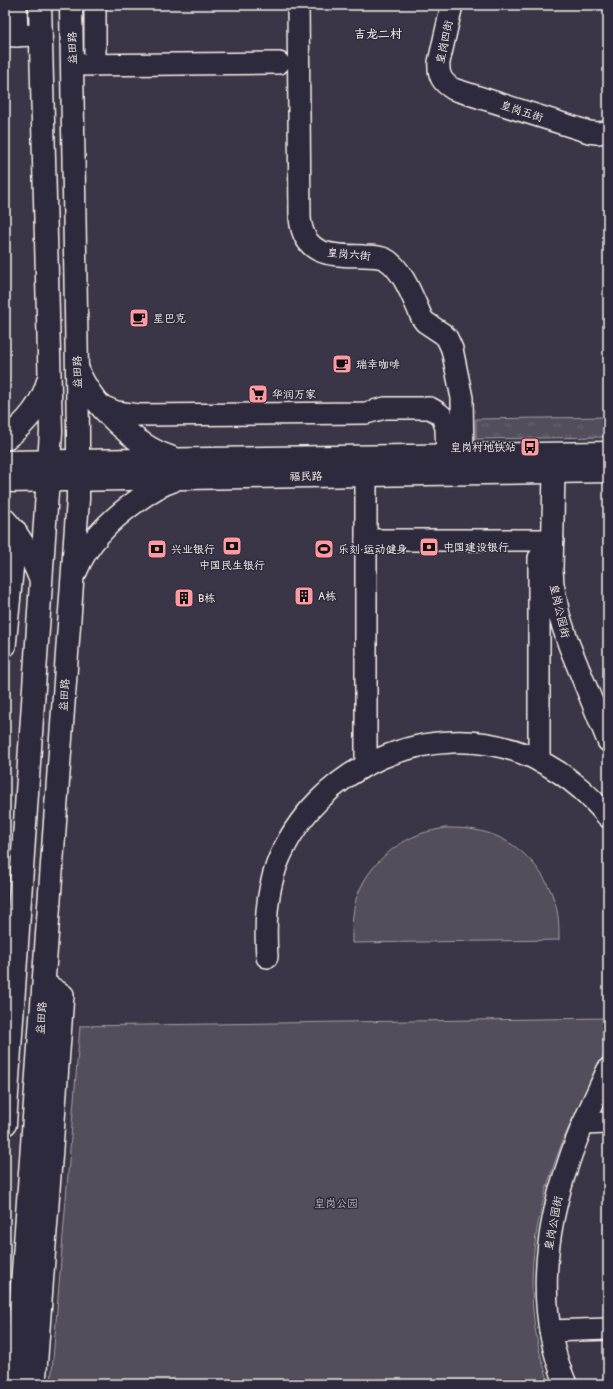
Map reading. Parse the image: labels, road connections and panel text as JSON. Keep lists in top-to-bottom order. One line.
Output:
{"streets":{"main road":["益田路","福民路"],"street":["皇岗四街","皇岗五街","皇岗六街","皇岗公园街"]},"crossings":[["皇岗四街","皇岗五街"],["益田路","福民路"],["皇岗六街","福民路"],["福民路","皇岗公园街"]],"districts":["吉龙二村"],"parks":["皇岗公园"],"places":{"cafe":["星巴克","瑞幸咖啡"],"supermarket":["华润万家"],"bus stop":["皇岗村地铁站"],"bank":["中国民生银行","中国建设银行","兴业银行"],"sports":["乐刻·运动健身"],"building":["A栋","B栋"]}}
